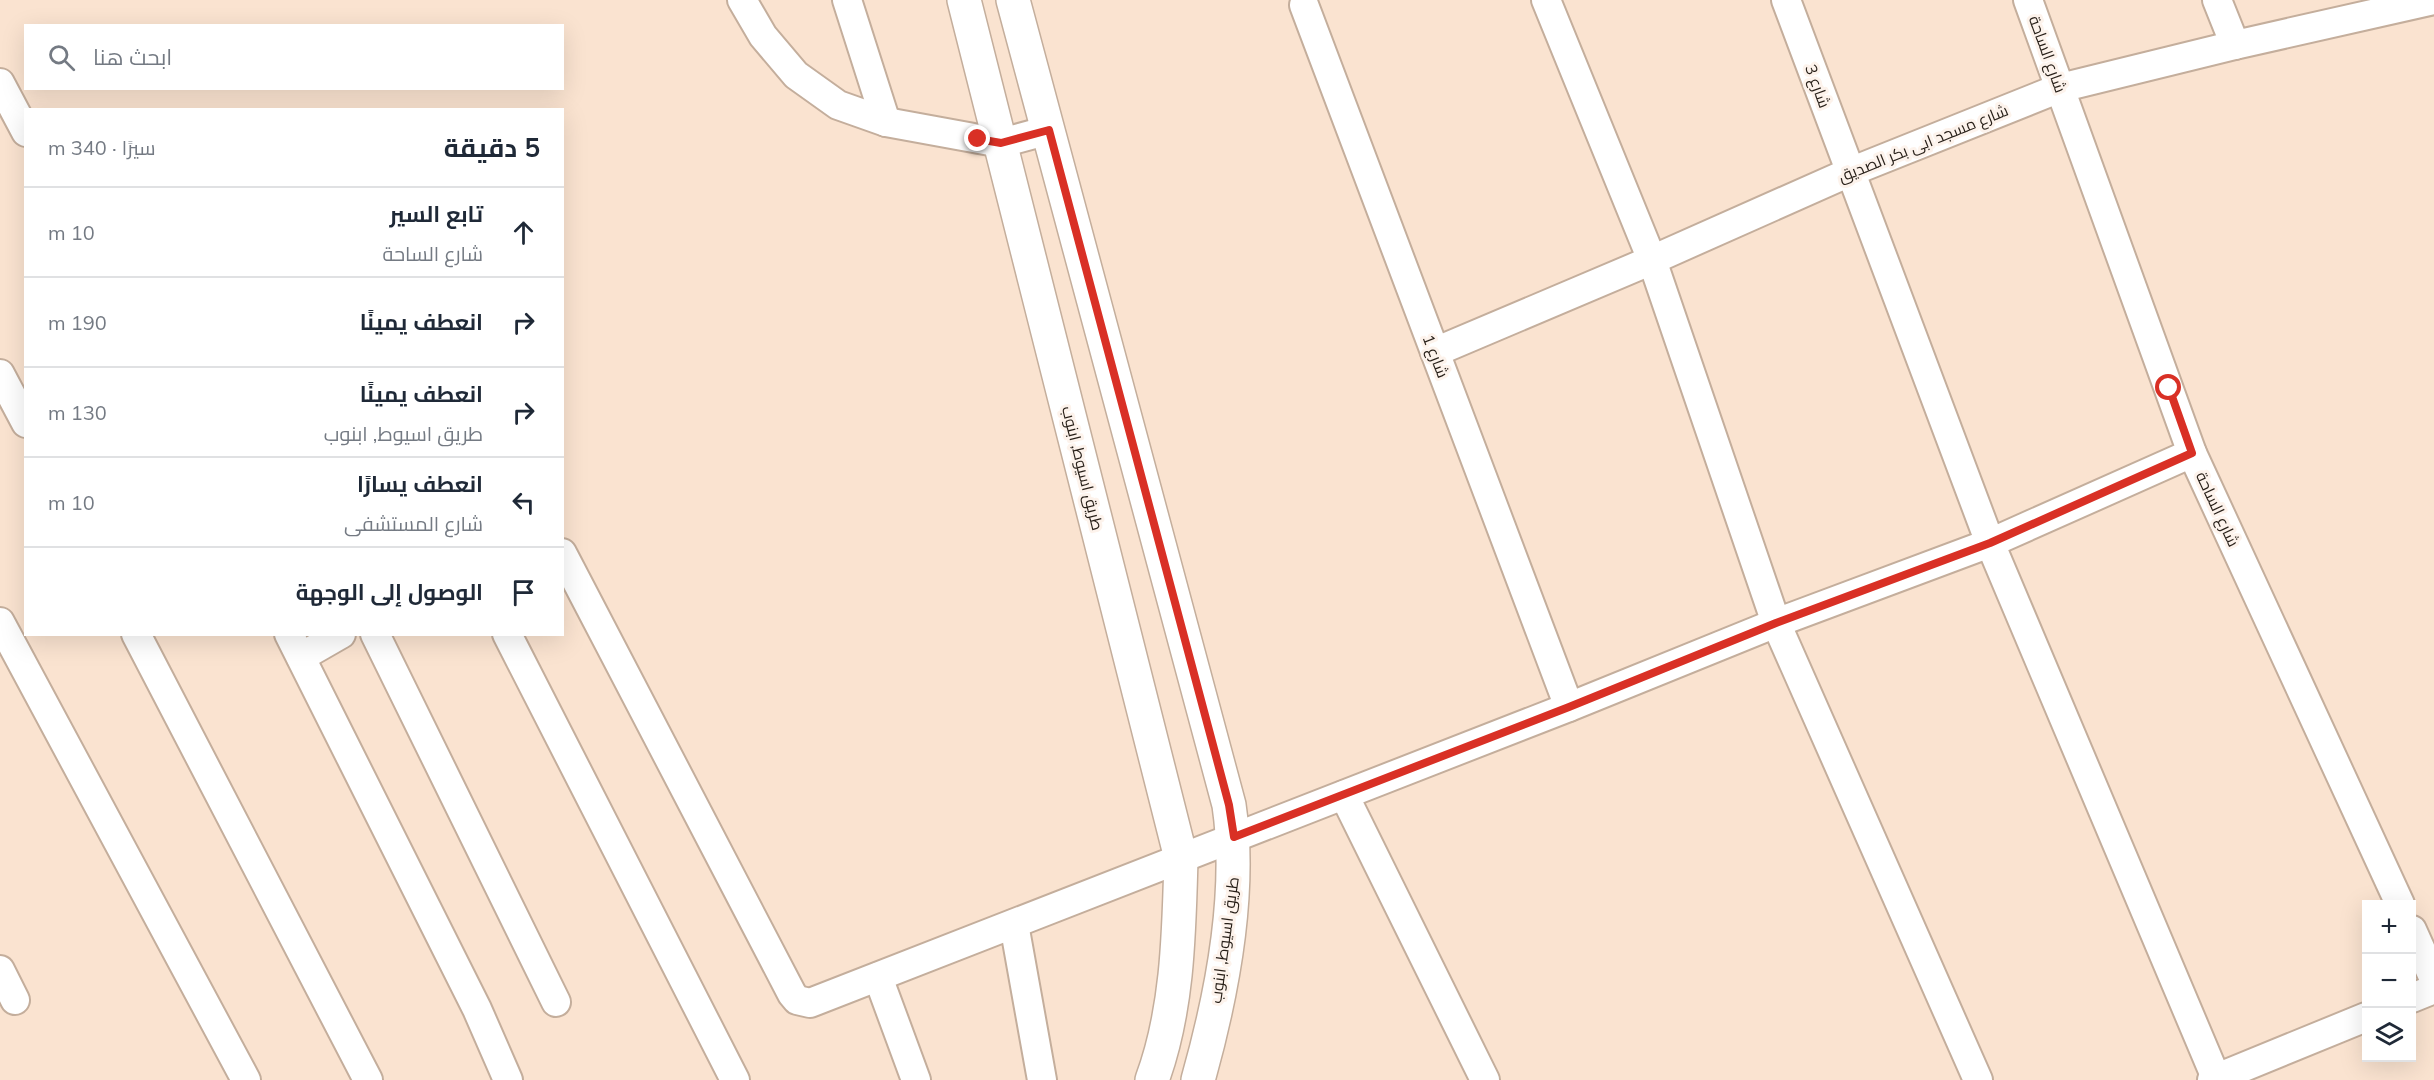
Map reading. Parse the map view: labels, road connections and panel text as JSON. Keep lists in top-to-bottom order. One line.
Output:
{"streets":{"main road":["طريق اسيوط, ابنوب"],"street":["شارع الساحة","شارع 3","شارع مسجد ابى بكر الصديق","شارع 1"]},"crossings":[["شارع الساحة","شارع مسجد ابى بكر الصديق"],["شارع 3","شارع مسجد ابى بكر الصديق"],["شارع مسجد ابى بكر الصديق","شارع 1"]],"page":{"search":"ابحث هنا","heading":["5 دقيقة","سيرًا · 340 m"],"list":[["تابع السير","شارع الساحة","10 m"],["انعطف يمينًا","190 m"],["انعطف يمينًا","طريق اسيوط, ابنوب","130 m"],["انعطف يسارًا","شارع المستشفى","10 m"],"الوصول إلى الوجهة"],"map_buttons":["+","−"]}}
